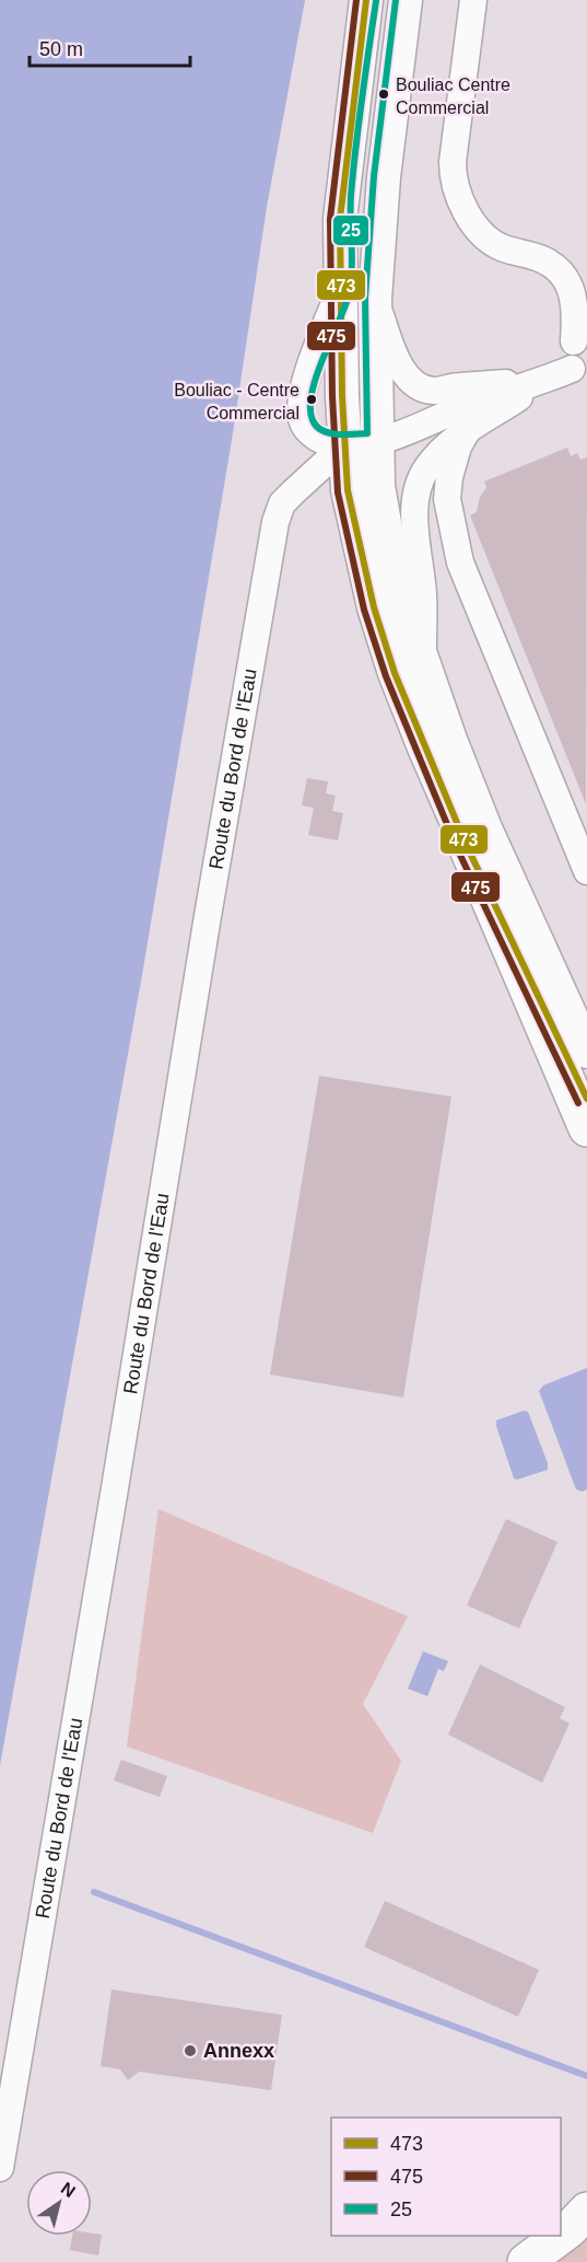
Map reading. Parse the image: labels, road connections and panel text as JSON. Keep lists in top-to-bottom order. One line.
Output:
{"streets":{"street":["Route du Bord de l'Eau"]},"places":["Bouliac Centre Commercial","Bouliac - Centre Commercial","Annexx"],"lines":["transit line 473","transit line 475","transit line 25"],"legend":["473","475","25"],"scale_bar":"50 m","north":"top right"}
